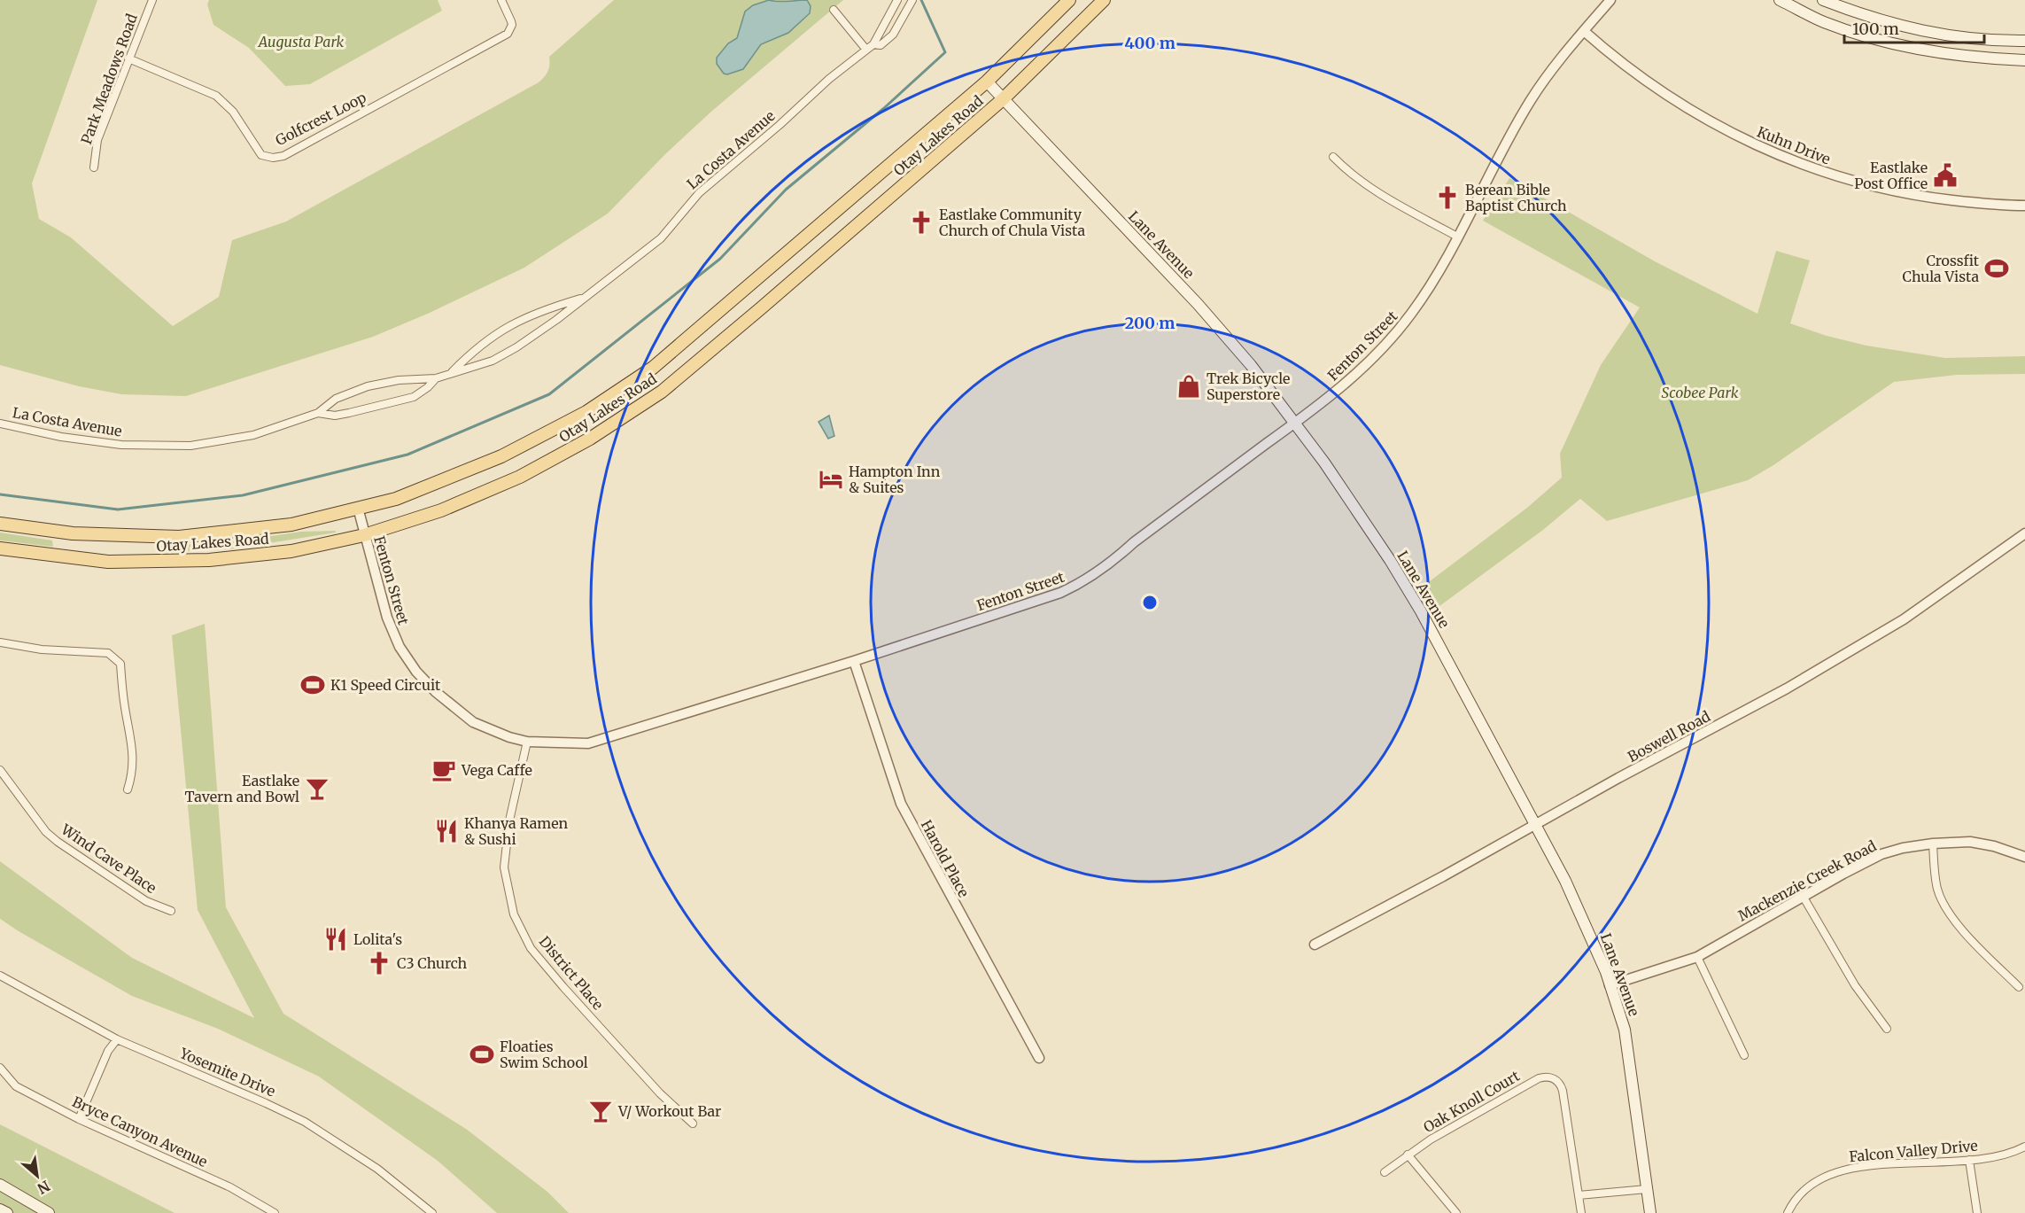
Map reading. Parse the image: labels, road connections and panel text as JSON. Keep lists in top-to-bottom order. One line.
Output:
{"streets":{"main road":["Otay Lakes Road","Lane Avenue"],"street":["Park Meadows Road","Golfcrest Loop","Kuhn Drive","La Costa Avenue","Fenton Street","Boswell Road","Wind Cave Place","Harold Place","Mackenzie Creek Road","District Place","Yosemite Drive","Oak Knoll Court","Bryce Canyon Avenue","Falcon Valley Drive"]},"crossings":[["Park Meadows Road","Golfcrest Loop"],["Otay Lakes Road","Lane Avenue"],["Otay Lakes Road","Fenton Street"],["Kuhn Drive","Fenton Street"],["Lane Avenue","Fenton Street"],["Lane Avenue","Boswell Road"],["Lane Avenue","Mackenzie Creek Road"],["Fenton Street","Harold Place"],["Fenton Street","District Place"]],"parks":["Augusta Park","Scobee Park"],"places":{"public building":["Eastlake Post Office"],"church":["Berean Bible Baptist Church","Eastlake Community Church of Chula Vista","C3 Church"],"sports":["Crossfit Chula Vista","K1 Speed Circuit","Floaties Swim School"],"shop":["Trek Bicycle Superstore"],"hotel":["Hampton Inn & Suites"],"cafe":["Vega Caffe"],"bar":["Eastlake Tavern and Bowl","V/ Workout Bar"],"restaurant":["Khanya Ramen & Sushi","Lolita's"]},"scale_bar":"100 m","north":"bottom right","rings":["400 m","200 m"]}
